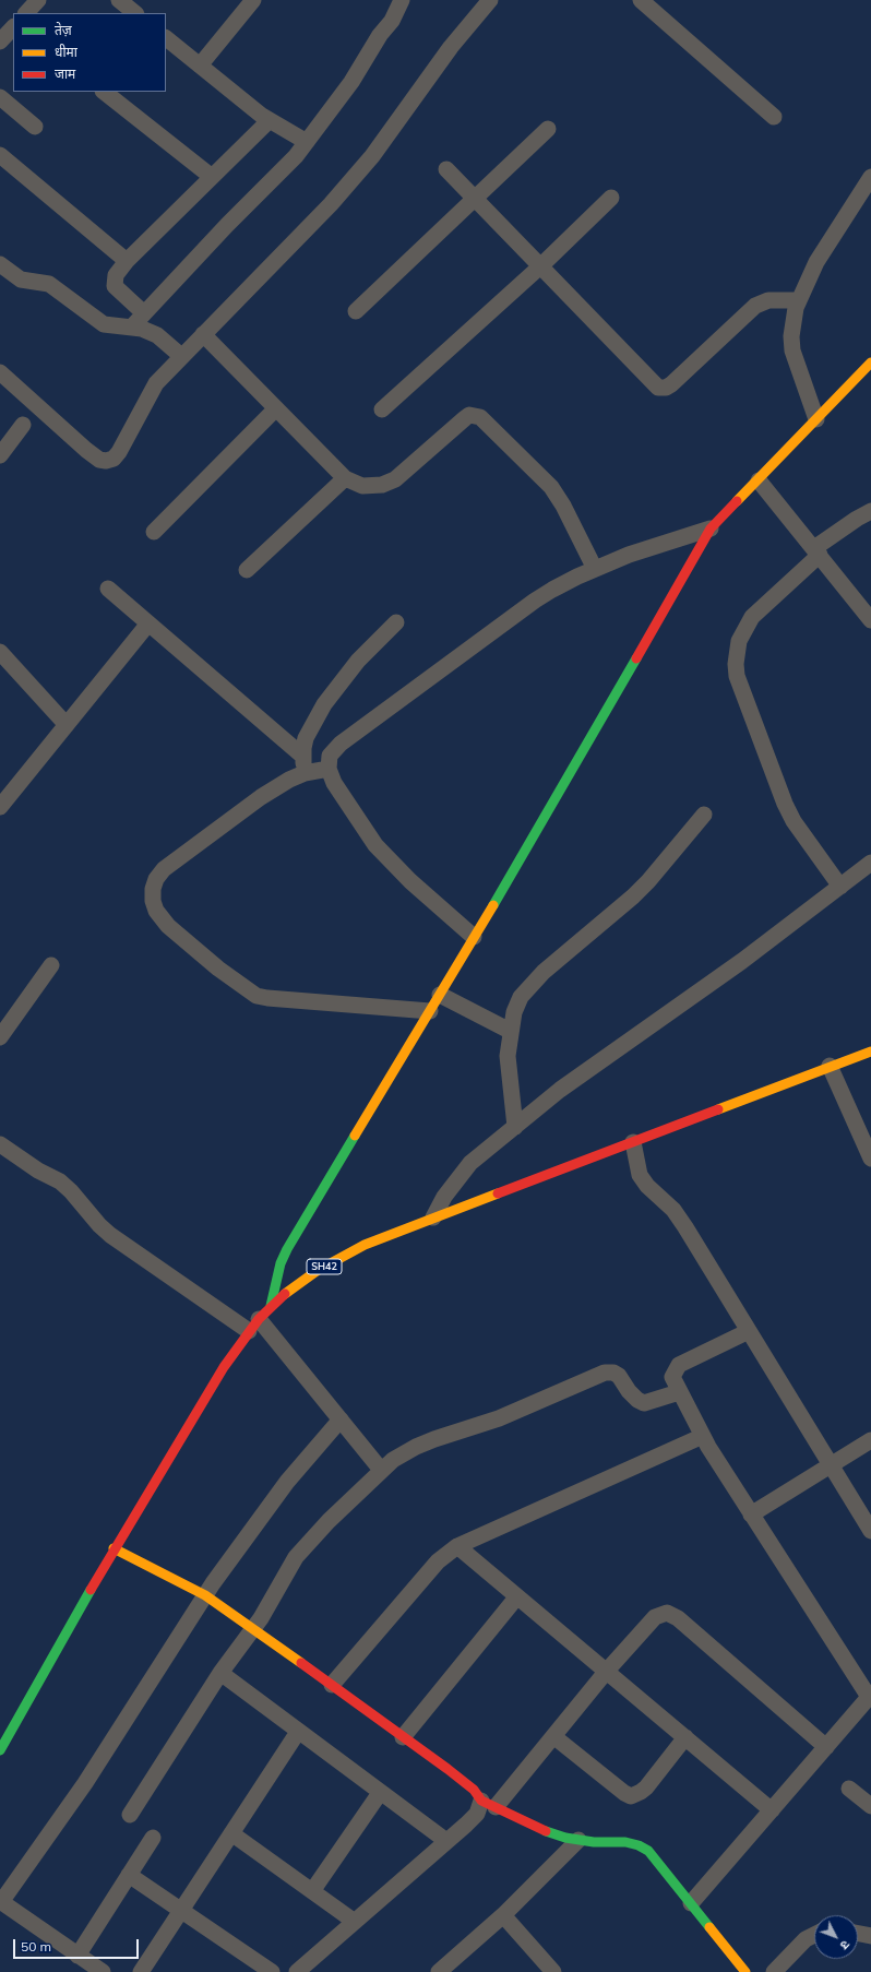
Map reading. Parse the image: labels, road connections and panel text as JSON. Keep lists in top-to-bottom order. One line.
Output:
{"streets":{"street":["SH42"]},"legend":["तेज़","धीमा","जाम"],"scale_bar":"50 m","north":"bottom right"}
